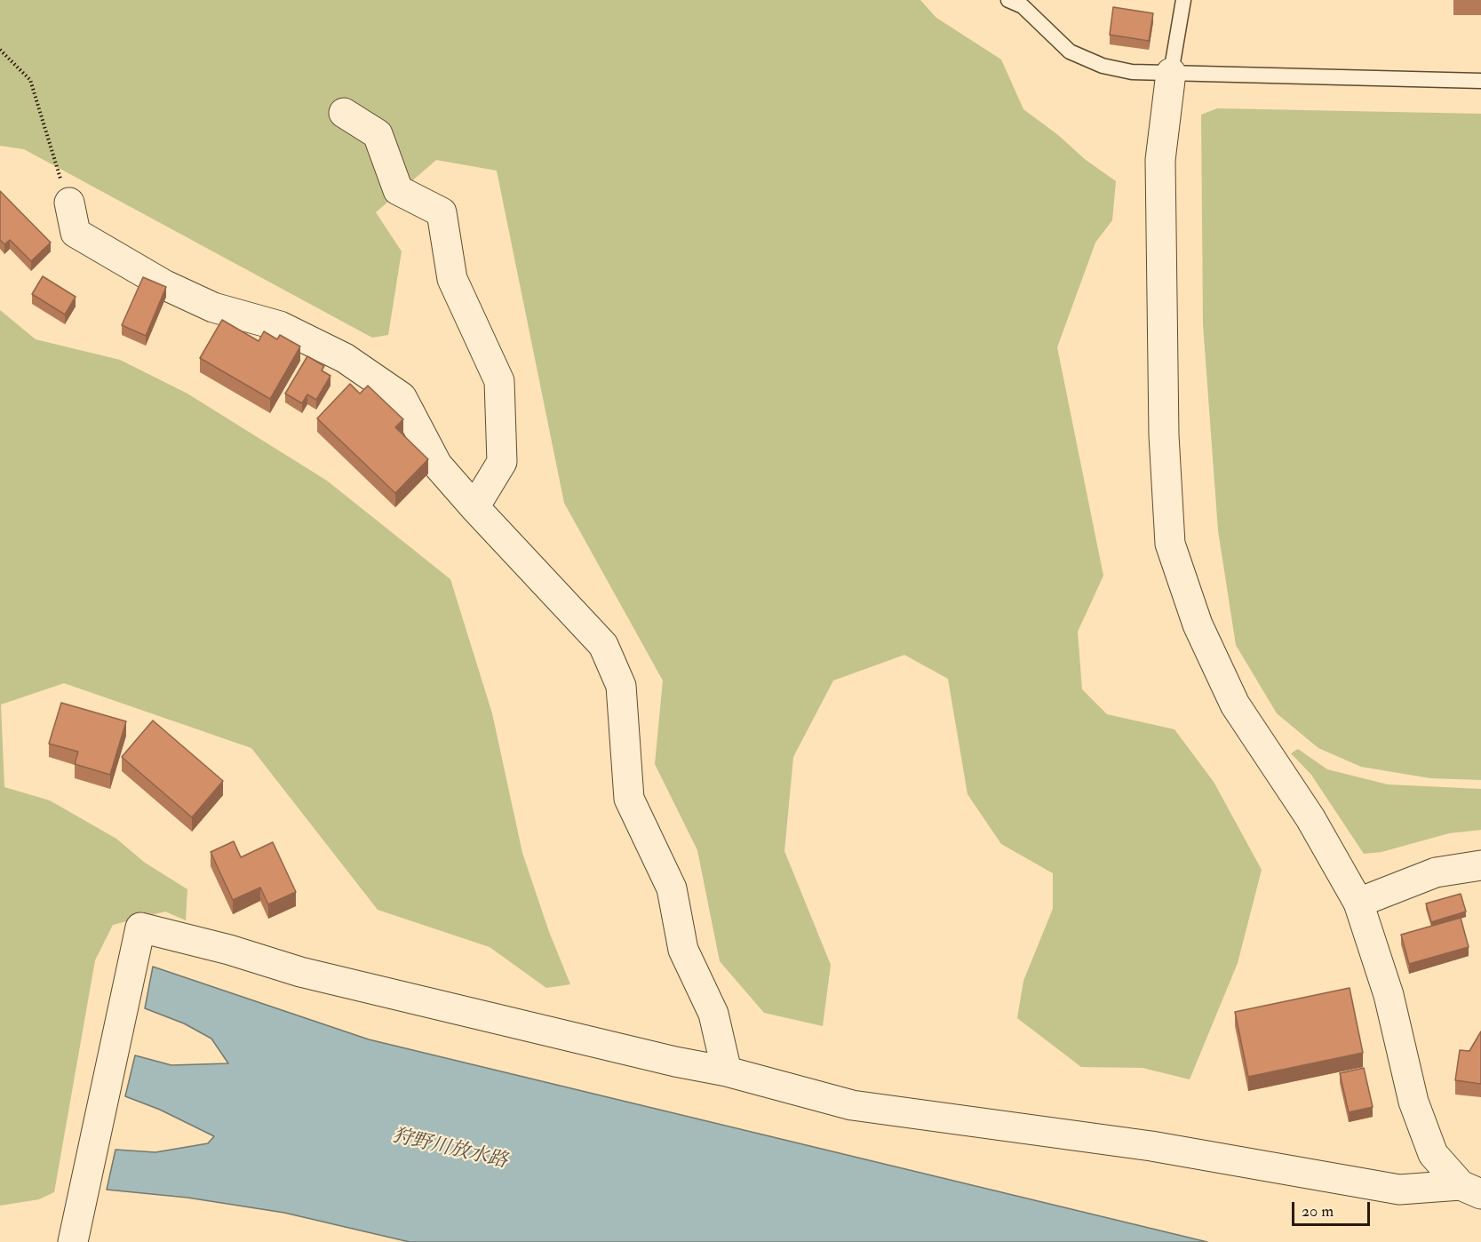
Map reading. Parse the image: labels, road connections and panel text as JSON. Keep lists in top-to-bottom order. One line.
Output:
{"water":["狩野川放水路"],"scale_bar":"20 m"}
